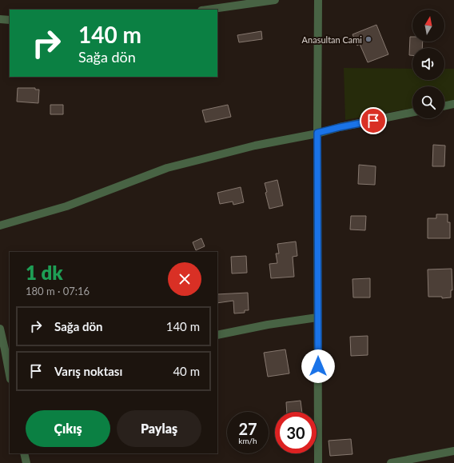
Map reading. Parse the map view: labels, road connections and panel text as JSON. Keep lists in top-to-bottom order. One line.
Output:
{"places":["Anasultan Cami"],"north":"top","page":{"turn":["140 m","Sağa dön"],"heading":["1 dk","180 m · 07:16"],"list":[{"name":"Sağa dön","value":"140 m"},{"name":"Varış noktası","value":"40 m"}],"buttons":["Çıkış","Paylaş"],"speed":"27 km/h","limit":"30"}}
